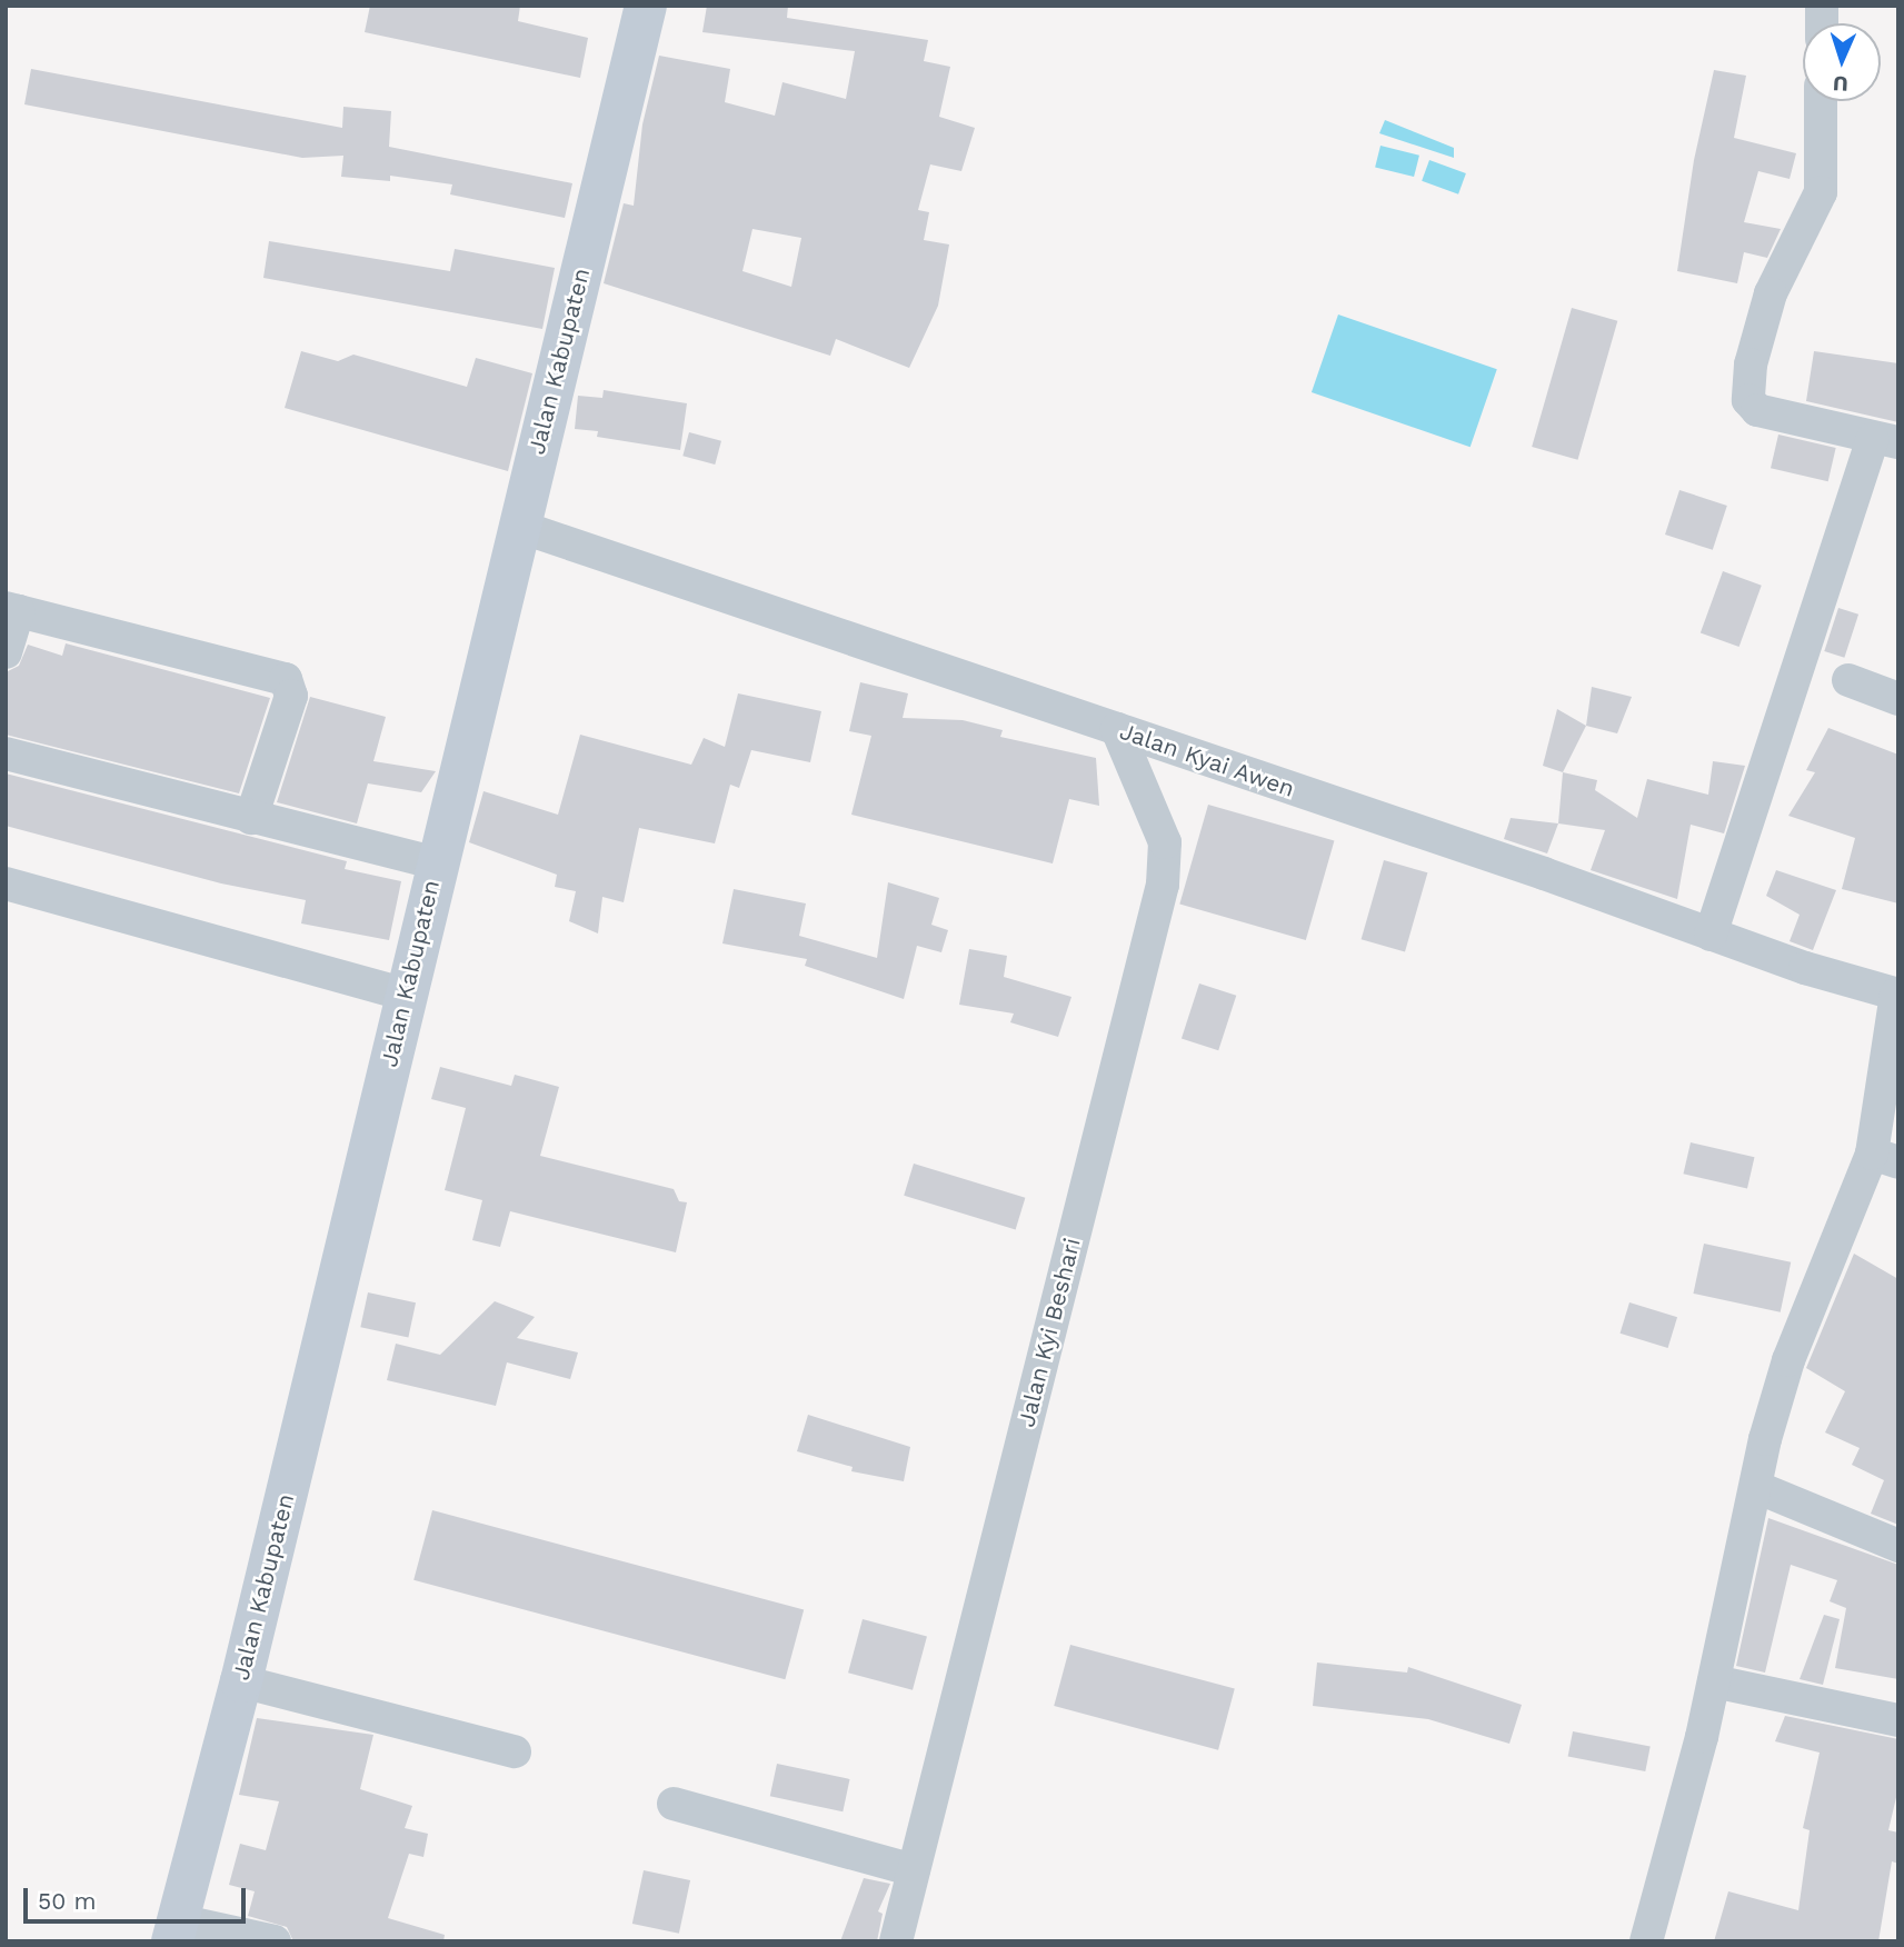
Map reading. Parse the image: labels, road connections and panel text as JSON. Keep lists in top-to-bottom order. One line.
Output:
{"streets":{"main road":["Jalan Kabupaten"],"street":["Jalan Kyai Awen","Jalan Kyi Beshari"]},"crossings":[["Jalan Kabupaten","Jalan Kyai Awen"],["Jalan Kyai Awen","Jalan Kyi Beshari"]],"scale_bar":"50 m","north":"bottom"}
